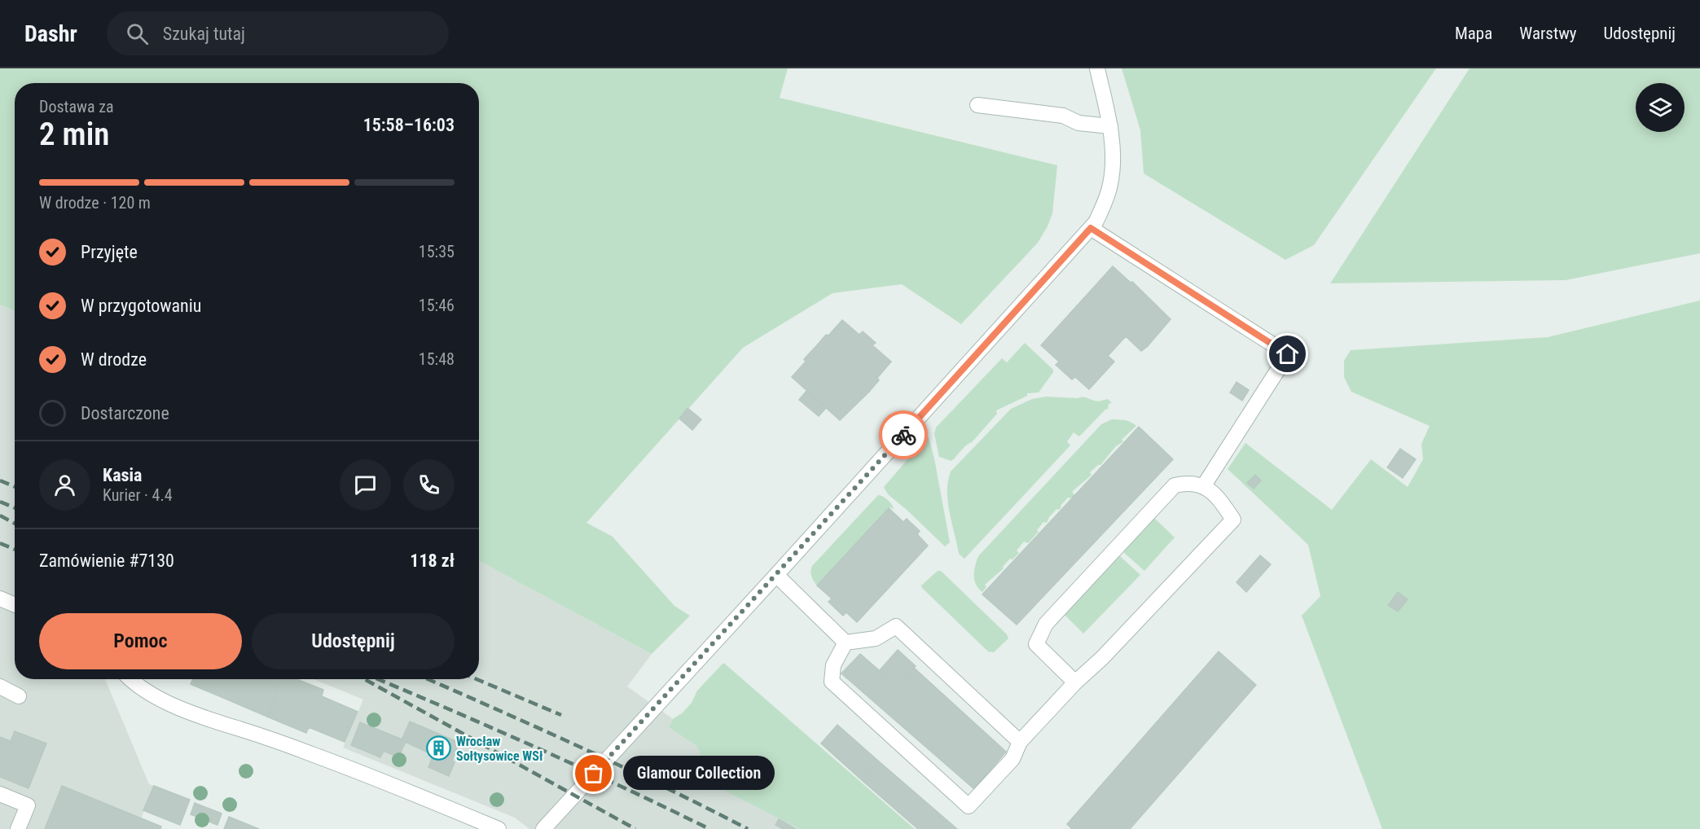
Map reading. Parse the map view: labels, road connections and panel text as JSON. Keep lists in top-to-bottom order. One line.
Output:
{"places":{"building":["Wrocław Sołtysowice WSł"],"other":["Glamour Collection"]},"page":{"header":"Dashr","search":"Szukaj tutaj","nav":["Mapa","Warstwy","Udostępnij"],"heading":["2 min","Dostawa za","15:58–16:03"],"panel":["Kasia","Kurier · 4.4","Zamówienie #7130","118 zł"],"bar":"W drodze · 120 m","list":[["Przyjęte","15:35"],["W przygotowaniu","15:46"],["W drodze","15:48"],"Dostarczone"],"buttons":["Pomoc","Udostępnij"],"bubble":"Glamour Collection"}}
